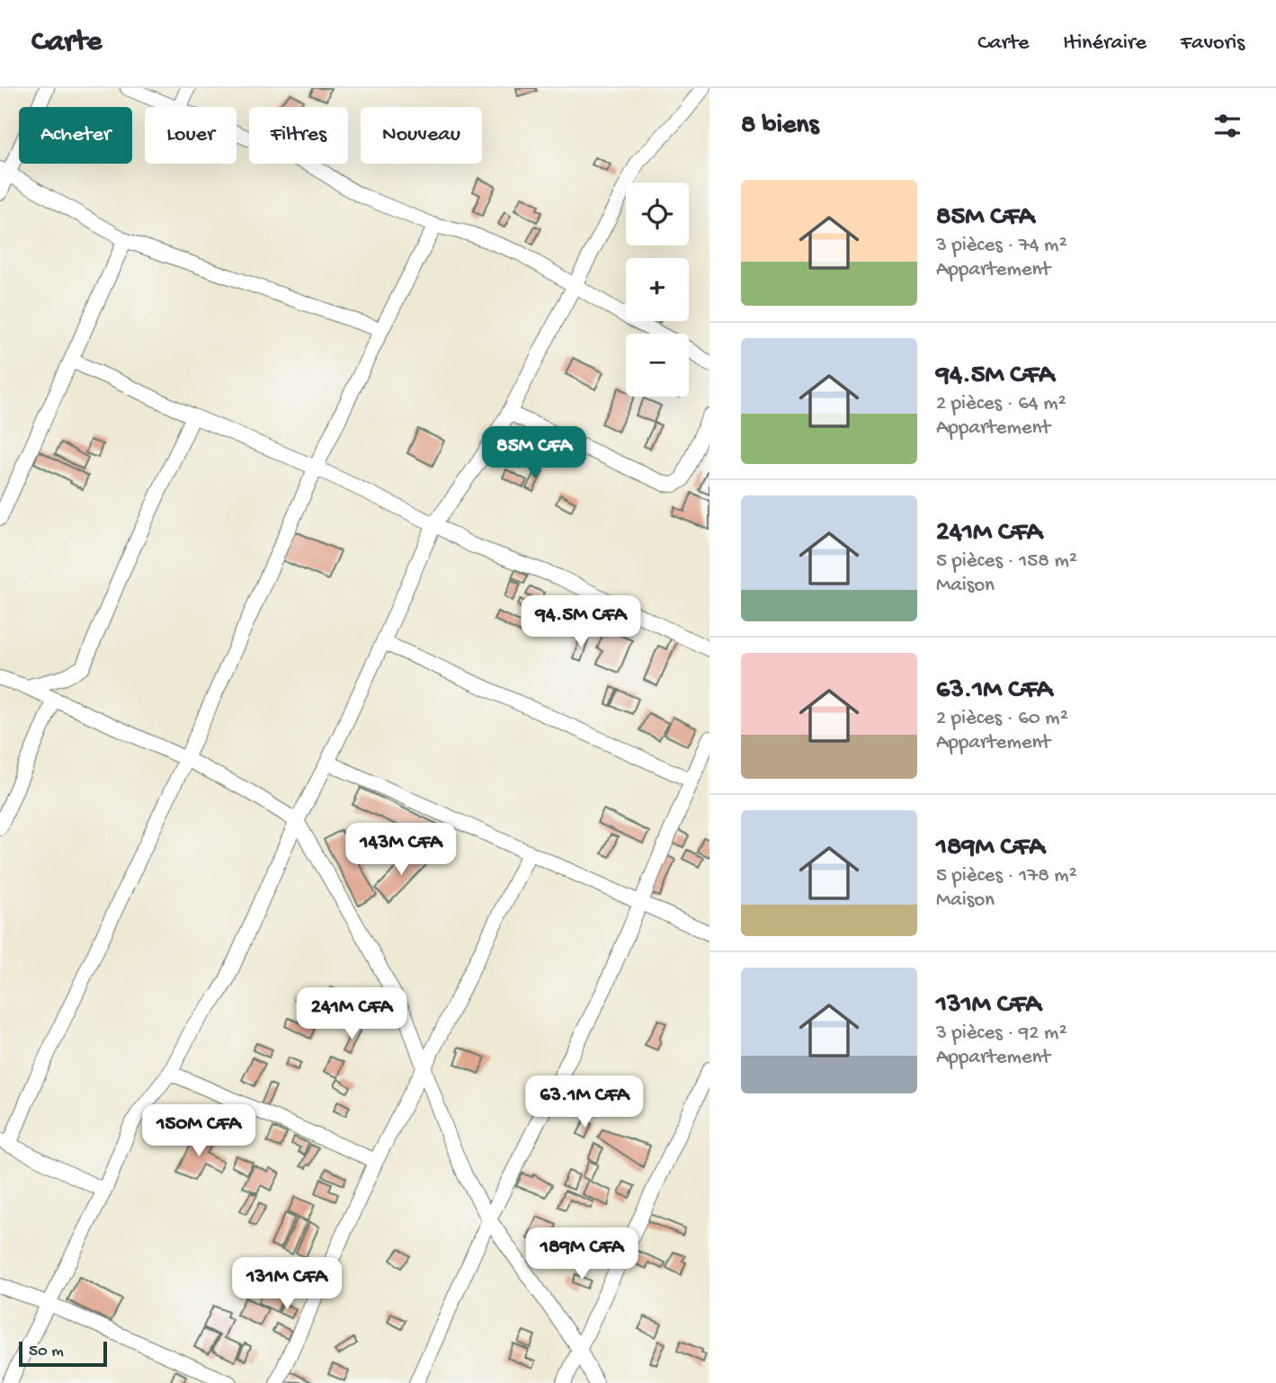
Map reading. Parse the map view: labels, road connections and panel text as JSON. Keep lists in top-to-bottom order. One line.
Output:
{"scale_bar":"50 m","page":{"header":"Carte","nav":["Carte","Itinéraire","Favoris"],"heading":"8 biens","chip":["Acheter","Louer","Filtres","Nouveau"],"list":[{"name":"85M CFA","note":"3 pièces · 74 m² · Appartement"},{"name":"94.5M CFA","note":"2 pièces · 64 m² · Appartement"},{"name":"241M CFA","note":"5 pièces · 158 m² · Maison"},{"name":"63.1M CFA","note":"2 pièces · 60 m² · Appartement"},{"name":"189M CFA","note":"5 pièces · 178 m² · Maison"},{"name":"131M CFA","note":"3 pièces · 92 m² · Appartement"}],"map_buttons":["+","−"],"price":["85M CFA","94.5M CFA","143M CFA","241M CFA","63.1M CFA","150M CFA","189M CFA","131M CFA"],"scale":"50 m"}}
